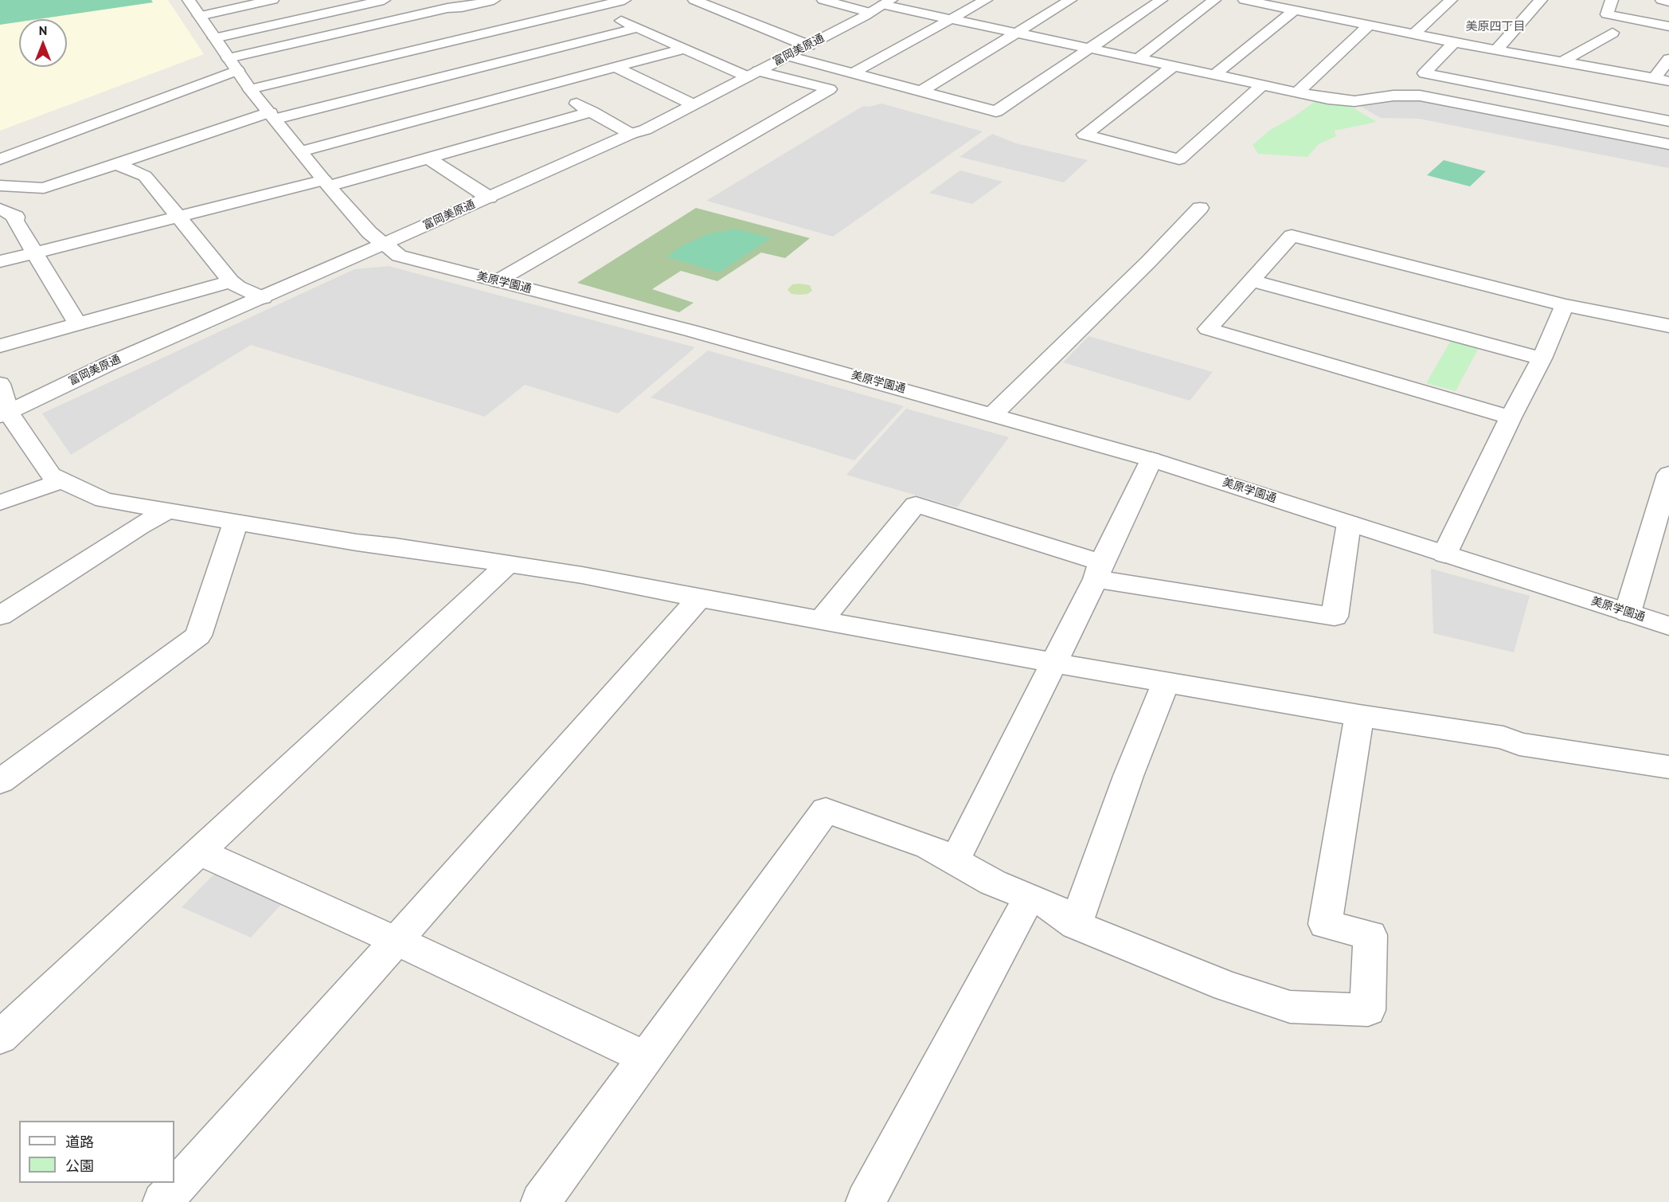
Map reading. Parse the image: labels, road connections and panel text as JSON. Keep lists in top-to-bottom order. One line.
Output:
{"streets":{"street":["富岡美原通","美原学園通"]},"crossings":[["富岡美原通","美原学園通"]],"districts":["美原四丁目"],"legend":["道路","公園"],"north":"top"}
